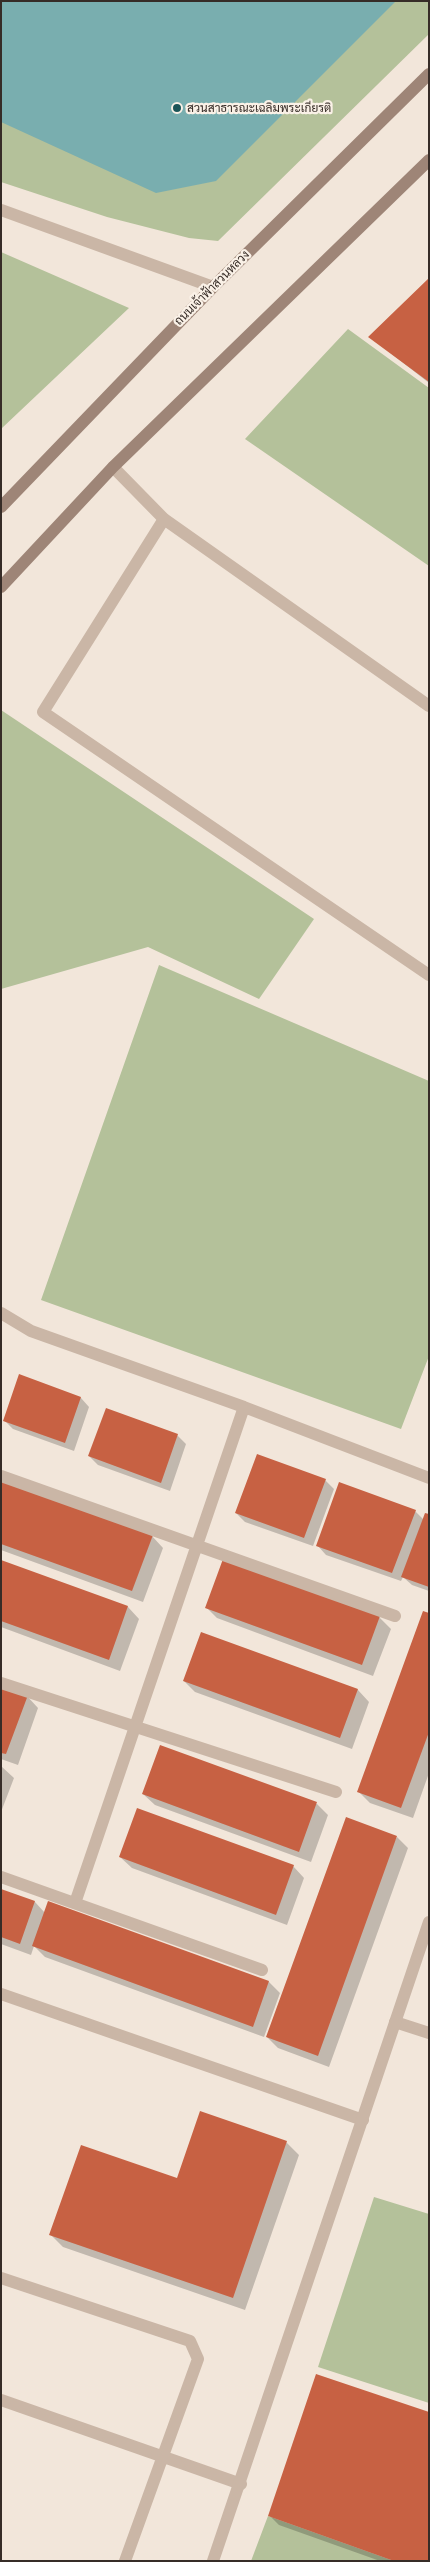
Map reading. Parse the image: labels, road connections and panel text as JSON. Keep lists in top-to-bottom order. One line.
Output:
{"streets":{"main road":["ถนนเจ้าฟ้าสวนหลวง"]},"places":["สวนสาธารณะเฉลิมพระเกียรติ"]}
